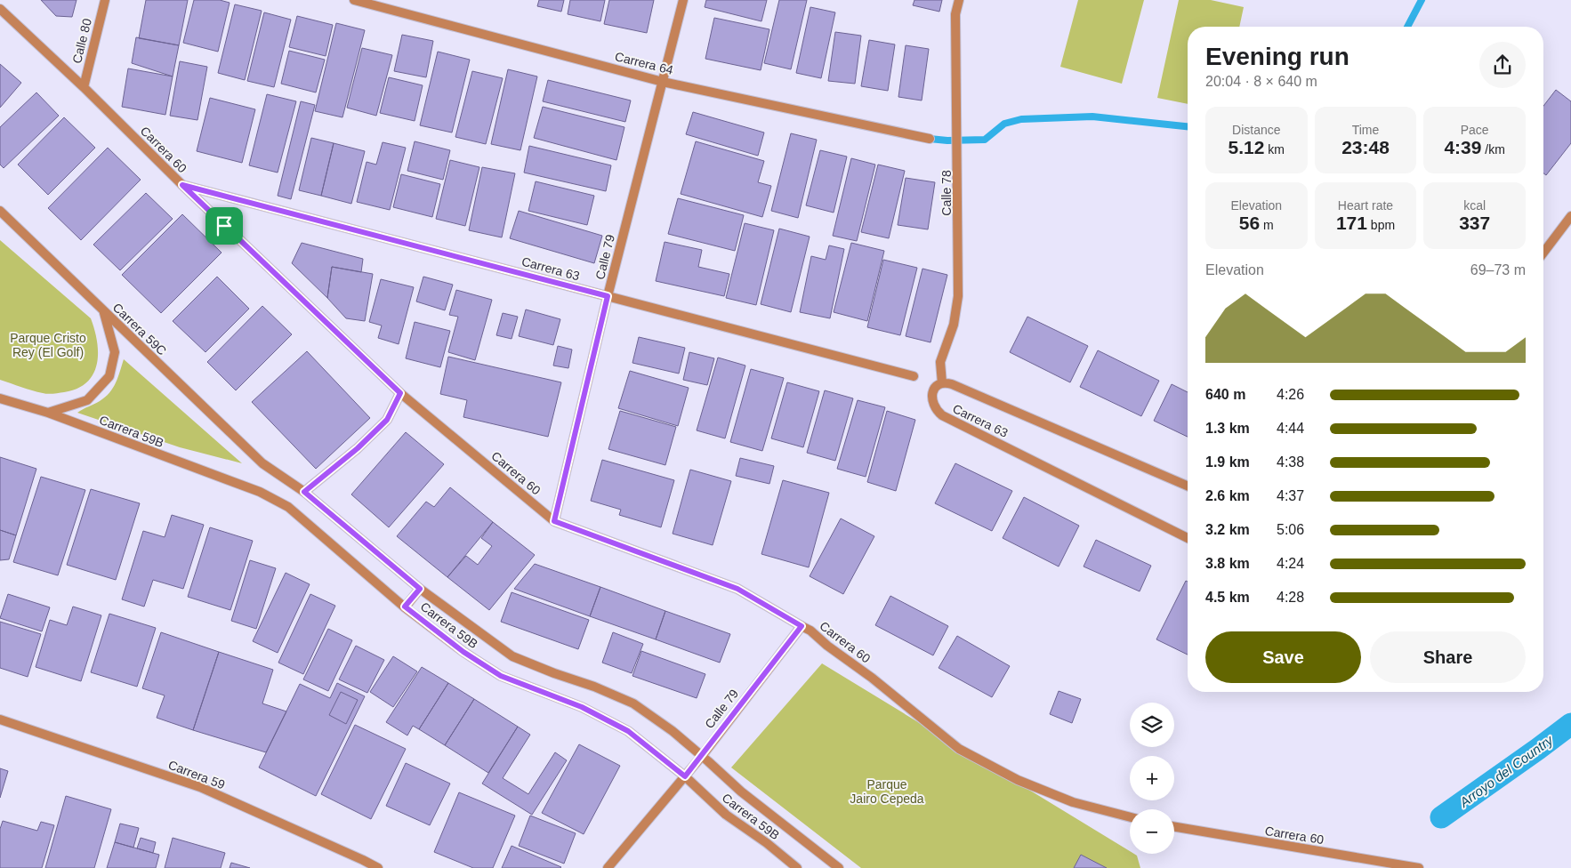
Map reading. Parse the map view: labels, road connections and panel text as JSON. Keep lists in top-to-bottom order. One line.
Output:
{"streets":{"street":["Calle 80","Carrera 64","Carrera 60","Calle 78","Calle 79","Carrera 63","Carrera 59C","Carrera 59B","Carrera 59"]},"crossings":[["Calle 80","Carrera 60"],["Carrera 64","Calle 79"],["Carrera 60","Calle 79"],["Carrera 60","Carrera 63"],["Calle 78","Carrera 63"],["Calle 79","Carrera 63"],["Calle 79","Carrera 59B"],["Carrera 59C","Carrera 59B"]],"water":["Arroyo del Country"],"parks":["Parque Cristo Rey (El Golf)","Parque Jairo Cepeda"],"page":{"heading":["Evening run","20:04 · 8 × 640 m"],"stats":[["Distance","5.12 km"],["Time","23:48"],["Pace","4:39 /km"],["Elevation","56 m"],["Heart rate","171 bpm"],["kcal","337"]],"chart":["Elevation","69–73 m"],"list":[{"name":"640 m","note":"4:26"},{"name":"1.3 km","note":"4:44"},{"name":"1.9 km","note":"4:38"},{"name":"2.6 km","note":"4:37"},{"name":"3.2 km","note":"5:06"},{"name":"3.8 km","note":"4:24"},{"name":"4.5 km","note":"4:28"}],"buttons":["Save","Share"],"map_buttons":["+","−"]}}
